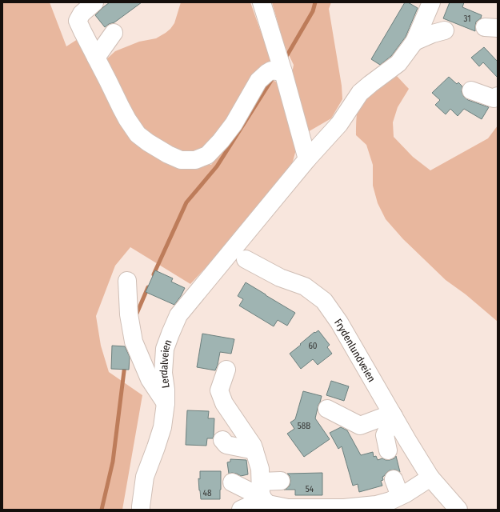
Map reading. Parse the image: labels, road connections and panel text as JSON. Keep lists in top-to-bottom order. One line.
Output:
{"streets":{"street":["Frydenlundveien","Lerdalveien"]},"house_numbers":["31","60","58B","54","48"]}
